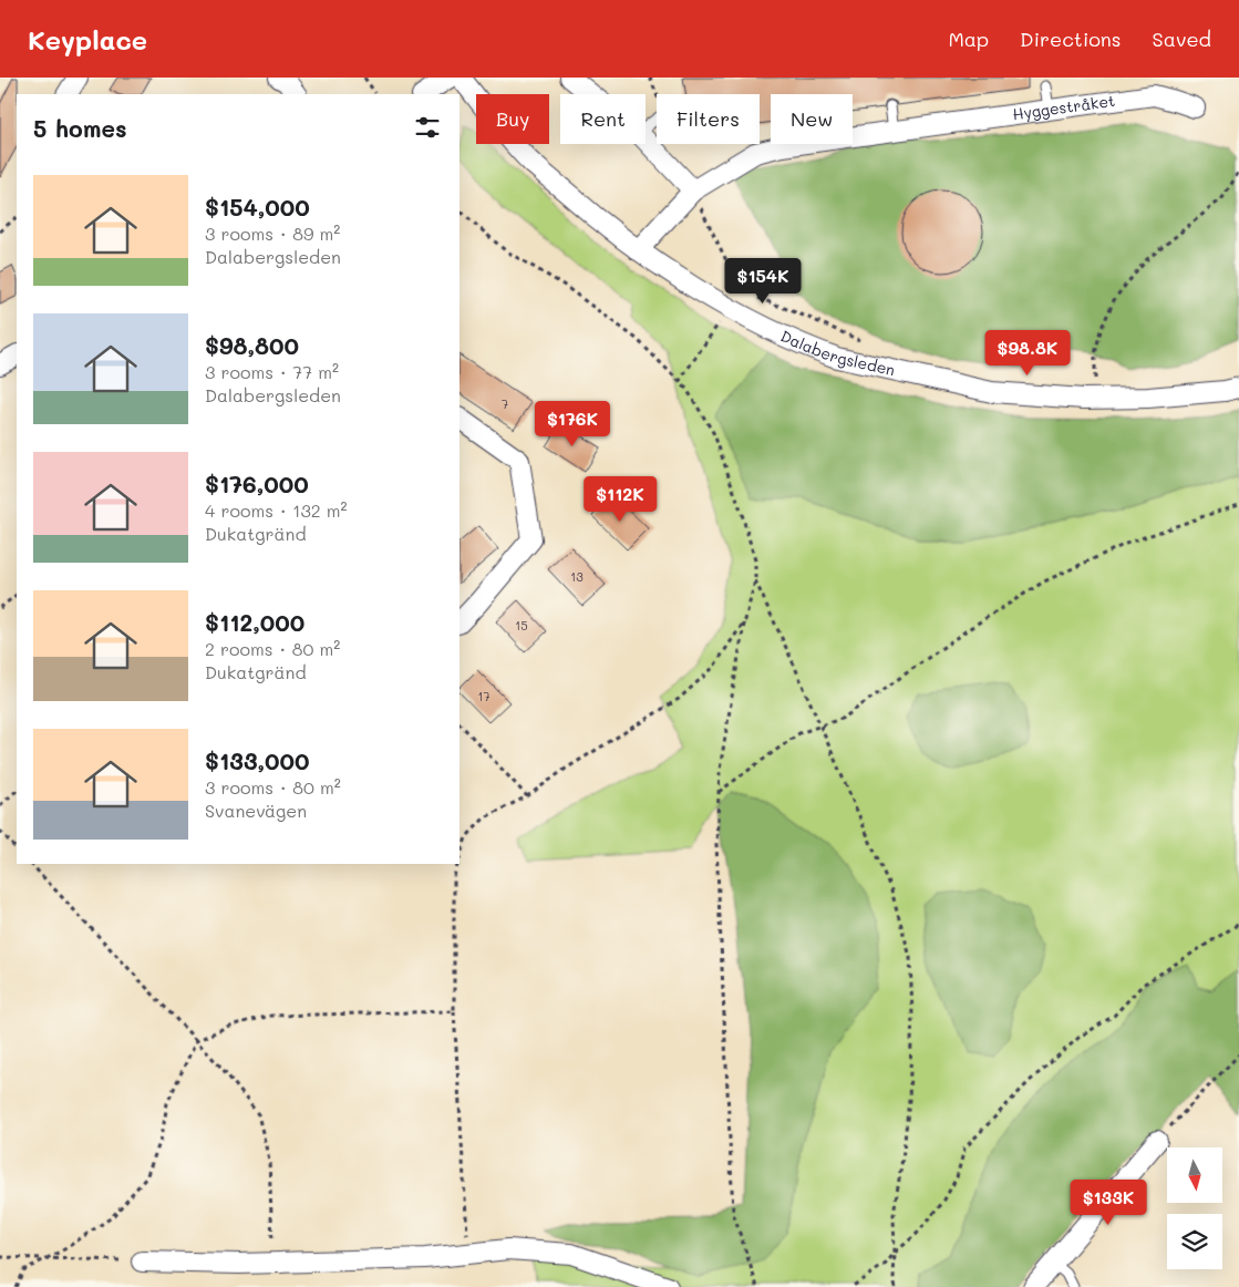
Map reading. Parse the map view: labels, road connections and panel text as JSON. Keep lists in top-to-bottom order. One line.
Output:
{"streets":{"street":["Hyggestråket","Dalabergsleden"]},"crossings":[["Hyggestråket","Dalabergsleden"]],"house_numbers":["7","13","15","17"],"north":"bottom","page":{"header":"Keyplace","nav":["Map","Directions","Saved"],"chip":["Buy","Rent","Filters","New"],"heading":"5 homes","list":[{"name":"$154,000","note":"3 rooms · 89 m² · Dalabergsleden"},{"name":"$98,800","note":"3 rooms · 77 m² · Dalabergsleden"},{"name":"$176,000","note":"4 rooms · 132 m² · Dukatgränd"},{"name":"$112,000","note":"2 rooms · 80 m² · Dukatgränd"},{"name":"$133,000","note":"3 rooms · 80 m² · Svanevägen"}],"price":["$154K","$98.8K","$176K","$112K","$133K"]}}
